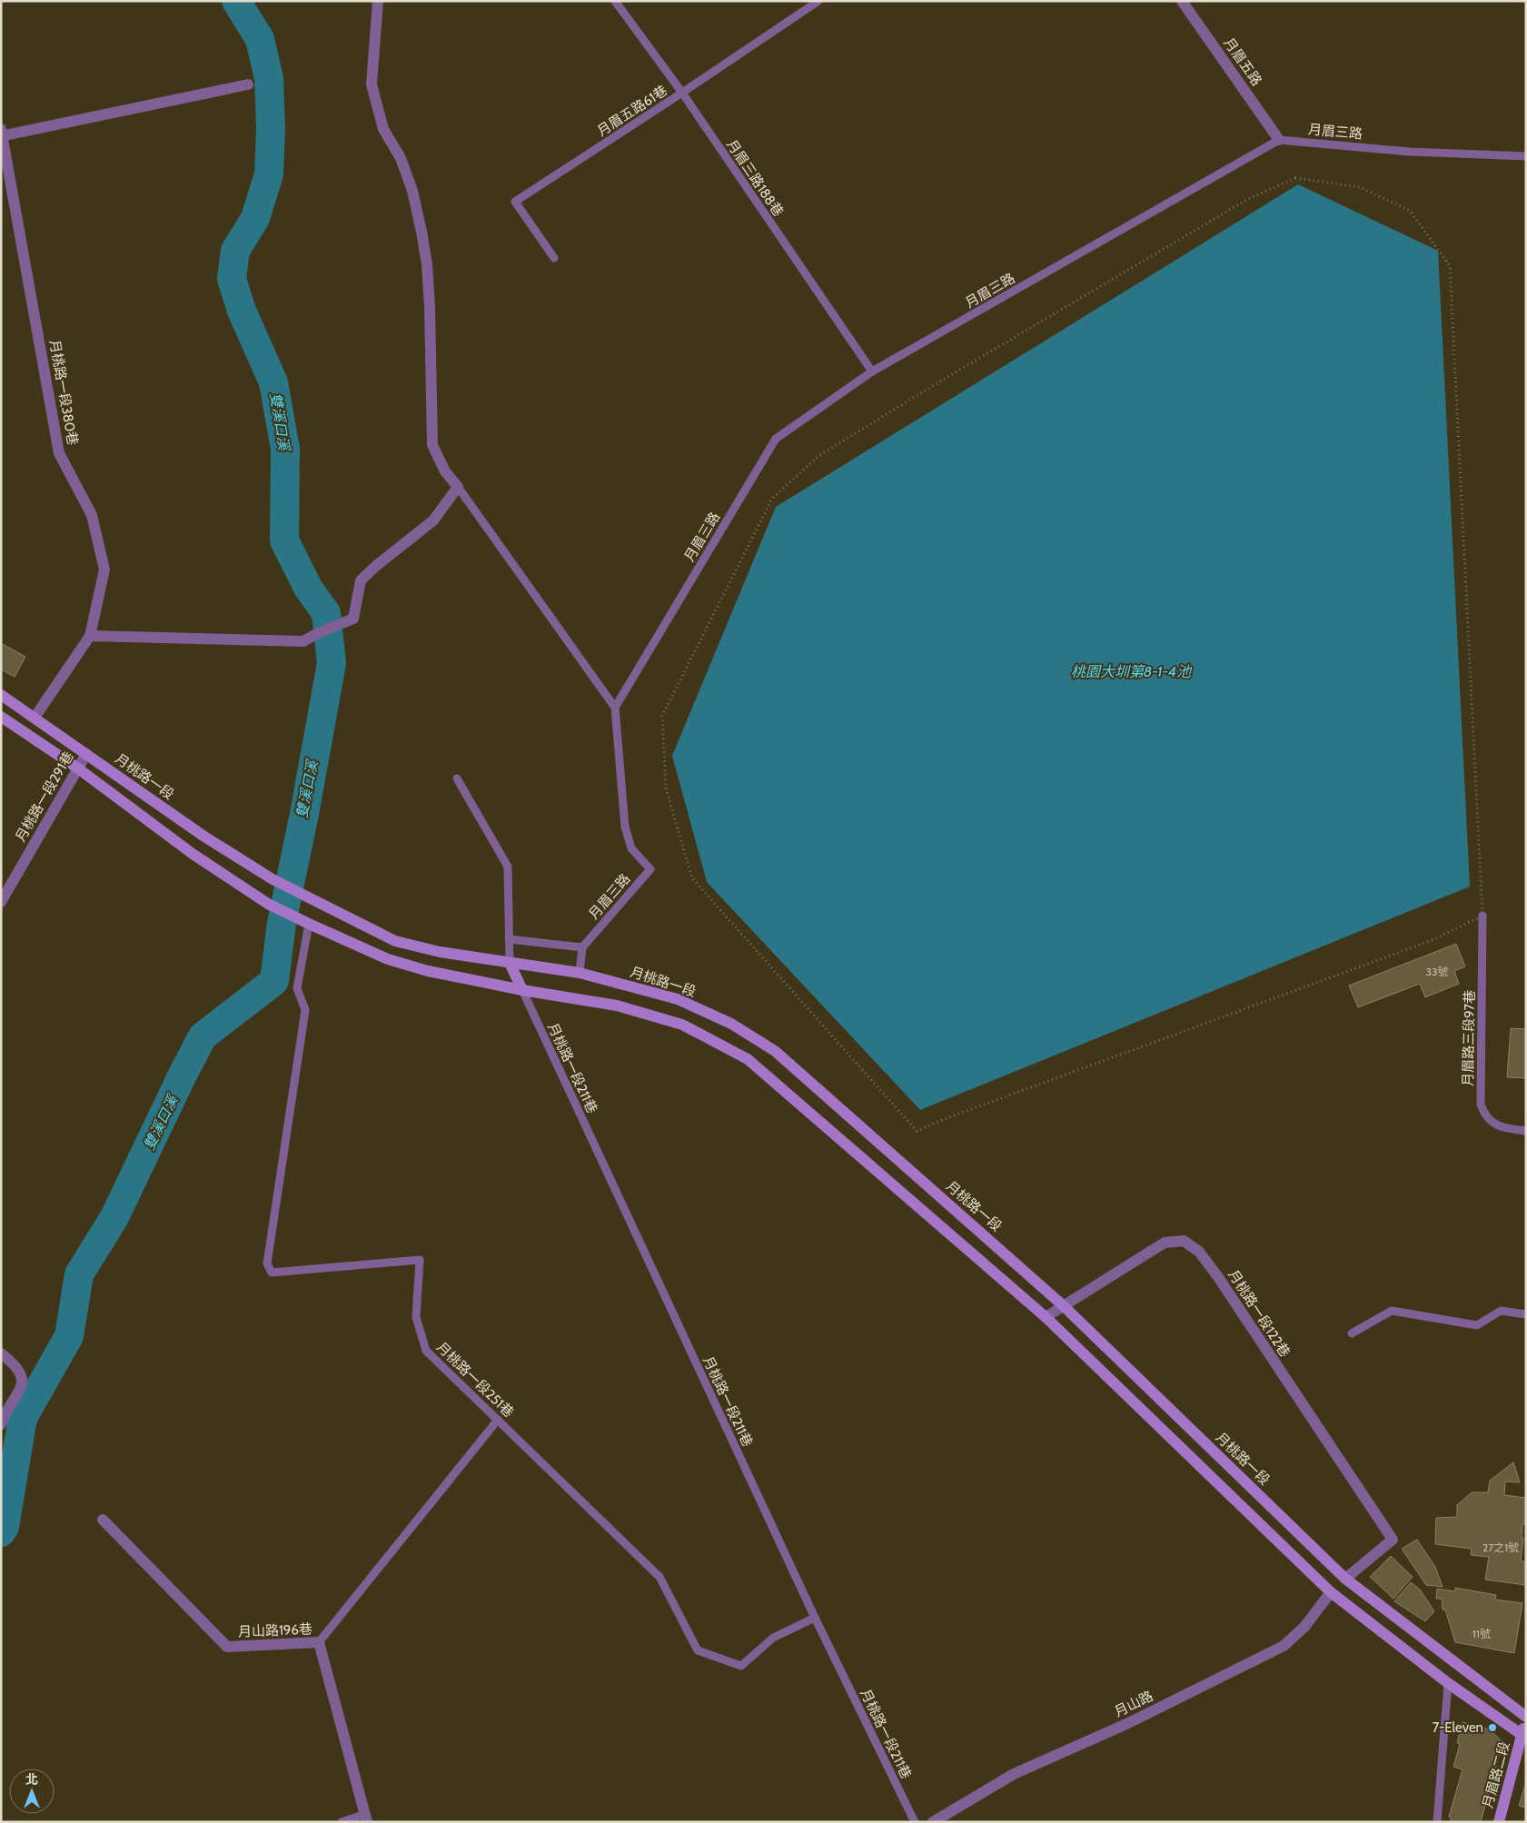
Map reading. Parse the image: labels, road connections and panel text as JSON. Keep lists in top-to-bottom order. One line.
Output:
{"streets":{"street":["月眉五路","月桃路一段380巷","月桃路一段","月桃路一段291巷","月桃路一段122巷","月山路196巷","月山路","月眉路二段"],"lane":["月眉五路61巷","月眉三路","月眉三路188巷","月眉路三段97巷","月桃路一段211巷","月桃路一段251巷"]},"crossings":[["月眉五路","月眉三路"],["月眉五路61巷","月眉三路188巷"],["月眉三路","月眉三路188巷"],["月桃路一段380巷","月桃路一段"],["月桃路一段","月桃路一段291巷"],["月桃路一段","月桃路一段122巷"],["月桃路一段","月眉路二段"],["月桃路一段211巷","月桃路一段251巷"]],"water":["雙溪口溪","桃園大圳第8-1-4池"],"places":["7-Eleven"],"house_numbers":["33號","27之1號","11號"],"north":"top"}
